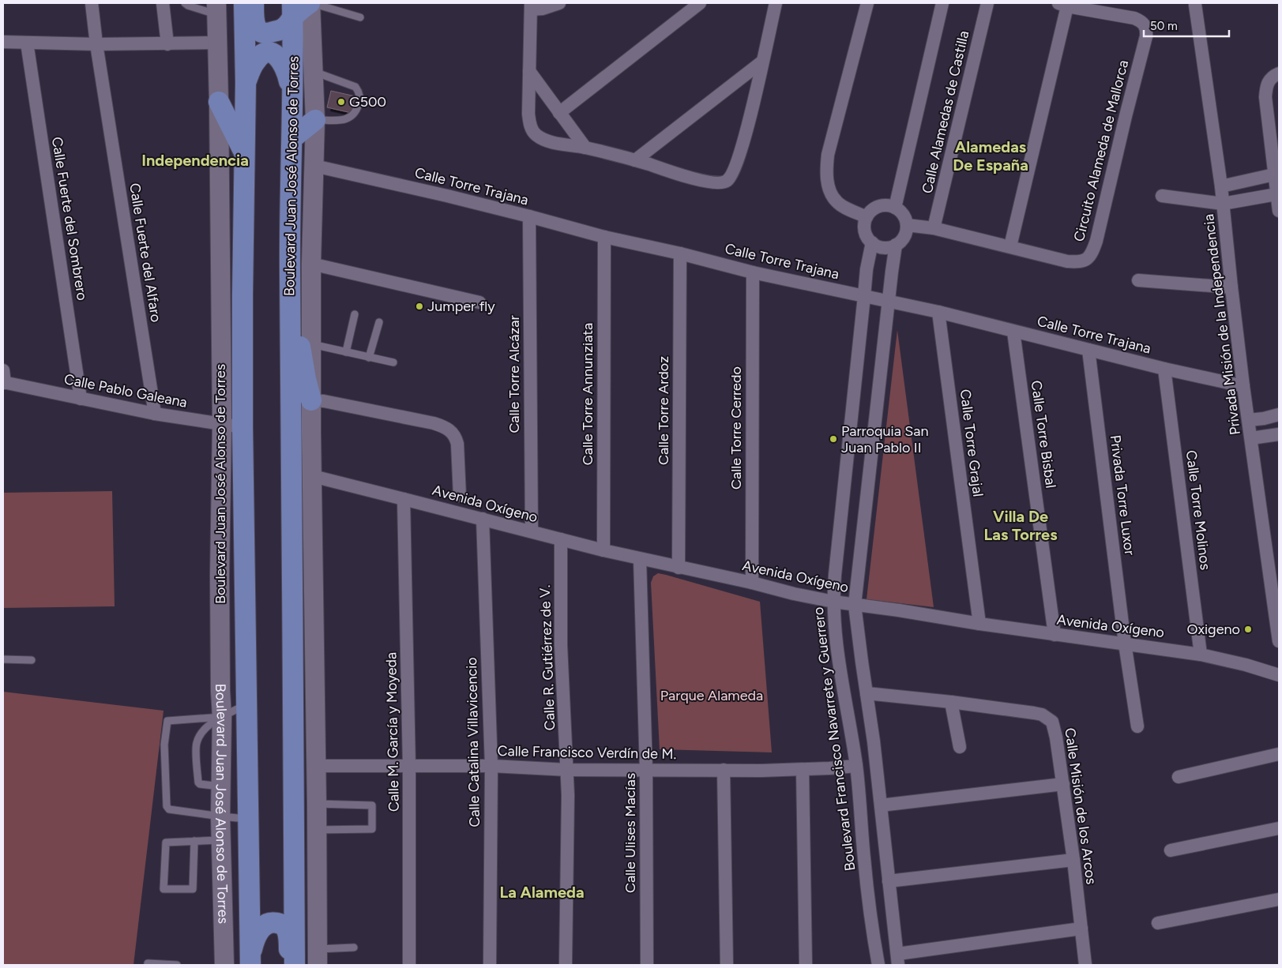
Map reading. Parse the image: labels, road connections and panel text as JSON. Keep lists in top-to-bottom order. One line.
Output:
{"streets":{"main road":["Boulevard Juan José Alonso de Torres"],"street":["Calle Alamedas de Castilla","Circuito Alameda de Mallorca","Calle Torre Trajana","Calle Fuerte del Sombrero","Calle Fuerte del Alfaro","Privada Misión de la Independencia","Calle Torre Alcázar","Calle Pablo Galeana","Calle Torre Annunziata","Calle Torre Ardoz","Calle Torre Cerredo","Calle Torre Bisbal","Calle Torre Grajal","Privada Torre Luxor","Avenida Oxígeno","Calle Torre Molinos","Calle R. Gutiérrez de V.","Calle M. García y Moyeda","Boulevard Francisco Navarrete y Guerrero","Calle Catalina Villavicencio","Calle Francisco Verdín de M.","Calle Misión de los Arcos","Calle Ulises Macías"]},"crossings":[["Calle Alamedas de Castilla","Circuito Alameda de Mallorca"],["Boulevard Juan José Alonso de Torres","Calle Pablo Galeana"],["Calle Torre Trajana","Privada Misión de la Independencia"],["Calle Torre Trajana","Calle Torre Alcázar"],["Calle Torre Trajana","Calle Torre Annunziata"],["Calle Torre Trajana","Calle Torre Ardoz"],["Calle Torre Trajana","Calle Torre Cerredo"],["Calle Torre Trajana","Calle Torre Bisbal"],["Calle Torre Trajana","Calle Torre Grajal"],["Calle Torre Trajana","Privada Torre Luxor"],["Calle Torre Trajana","Calle Torre Molinos"],["Calle Torre Trajana","Boulevard Francisco Navarrete y Guerrero"],["Calle Fuerte del Sombrero","Calle Pablo Galeana"],["Calle Fuerte del Alfaro","Calle Pablo Galeana"],["Calle Torre Alcázar","Avenida Oxígeno"],["Calle Torre Annunziata","Avenida Oxígeno"],["Calle Torre Ardoz","Avenida Oxígeno"],["Calle Torre Cerredo","Avenida Oxígeno"],["Calle Torre Bisbal","Avenida Oxígeno"],["Calle Torre Grajal","Avenida Oxígeno"],["Privada Torre Luxor","Avenida Oxígeno"],["Avenida Oxígeno","Calle Torre Molinos"],["Avenida Oxígeno","Calle R. Gutiérrez de V."],["Avenida Oxígeno","Calle M. García y Moyeda"],["Avenida Oxígeno","Boulevard Francisco Navarrete y Guerrero"],["Avenida Oxígeno","Calle Catalina Villavicencio"],["Avenida Oxígeno","Calle Ulises Macías"],["Calle R. Gutiérrez de V.","Calle Francisco Verdín de M."],["Calle M. García y Moyeda","Calle Francisco Verdín de M."],["Boulevard Francisco Navarrete y Guerrero","Calle Francisco Verdín de M."],["Calle Catalina Villavicencio","Calle Francisco Verdín de M."],["Calle Francisco Verdín de M.","Calle Ulises Macías"]],"districts":["Alamedas De España","Independencia","Villa De Las Torres","La Alameda"],"parks":["Parque Alameda"],"places":["G500","Jumper fly","Parroquia San Juan Pablo II","Oxigeno"],"scale_bar":"50 m"}
